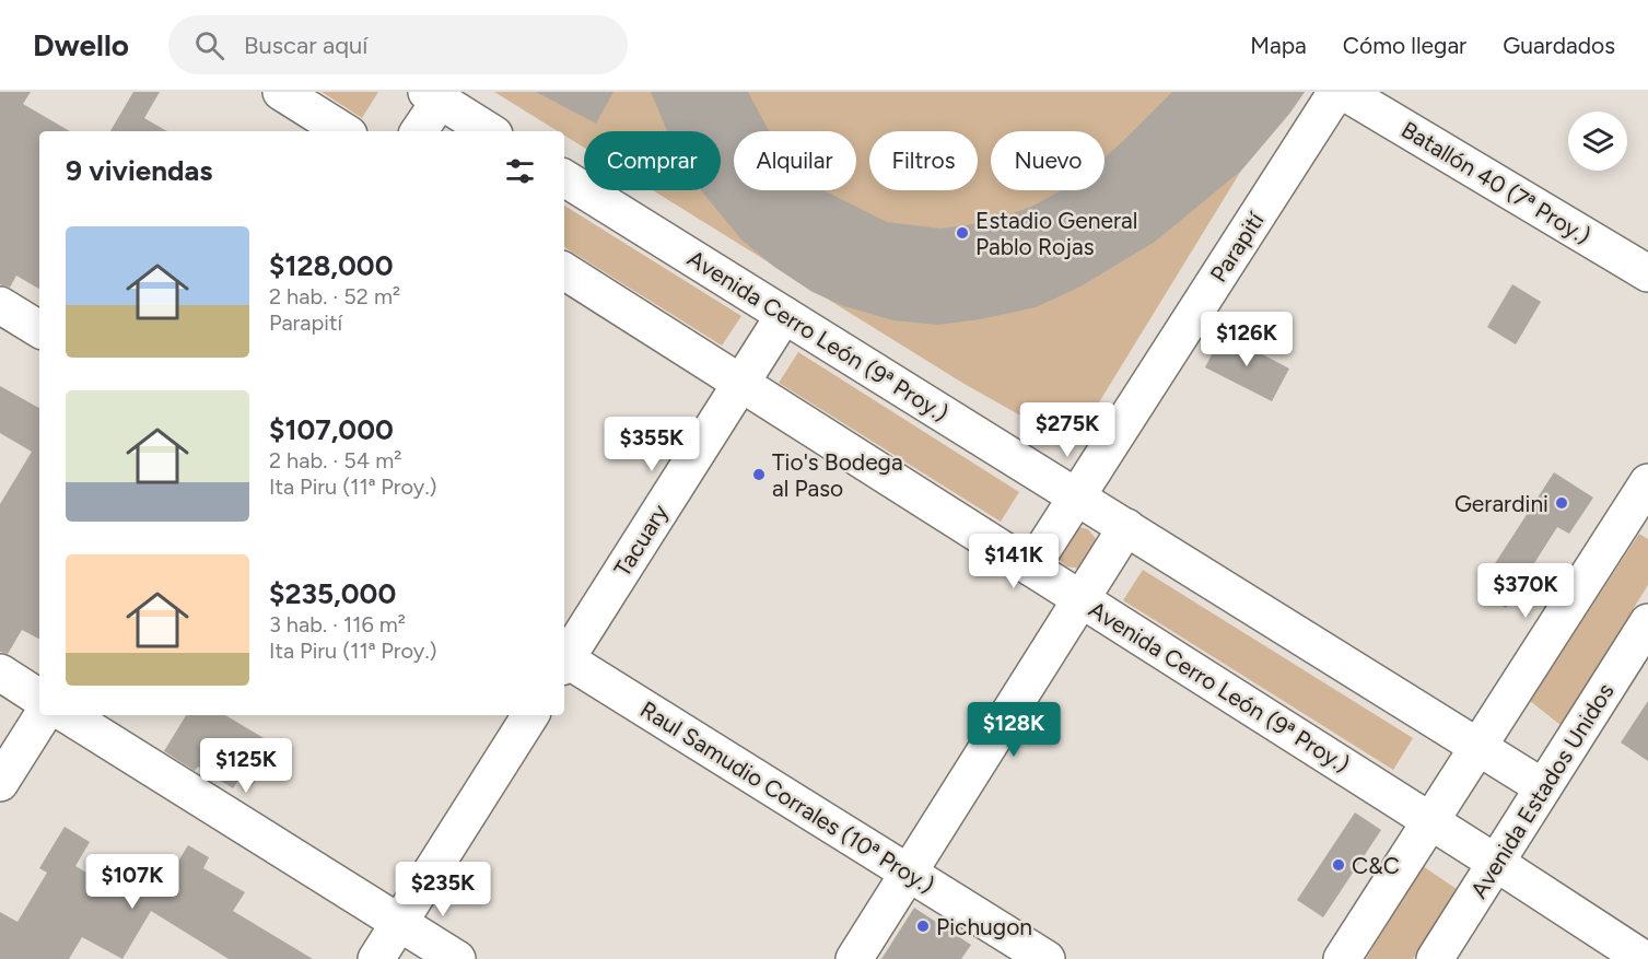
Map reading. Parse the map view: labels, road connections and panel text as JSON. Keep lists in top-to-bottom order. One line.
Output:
{"streets":{"street":["Batallón 40 (7ª Proy.)","Parapití","Avenida Cerro León (9ª Proy.)","Tacuary","Avenida Estados Unidos","Raul Samudio Corrales (10ª Proy.)"]},"crossings":[["Parapití","Avenida Cerro León (9ª Proy.)"],["Avenida Cerro León (9ª Proy.)","Tacuary"],["Avenida Cerro León (9ª Proy.)","Avenida Estados Unidos"]],"places":["Estadio General Pablo Rojas","Tio's Bodega al Paso","Gerardini","C&C","Pichugon"],"page":{"header":"Dwello","search":"Buscar aquí","nav":["Mapa","Cómo llegar","Guardados"],"chip":["Comprar","Alquilar","Filtros","Nuevo"],"heading":"9 viviendas","list":[{"name":"$128,000","note":"2 hab. · 52 m² · Parapití"},{"name":"$107,000","note":"2 hab. · 54 m² · Ita Piru (11ª Proy.)"},{"name":"$235,000","note":"3 hab. · 116 m² · Ita Piru (11ª Proy.)"}],"price":["$126K","$275K","$355K","$141K","$370K","$128K","$125K","$107K","$235K"]}}
